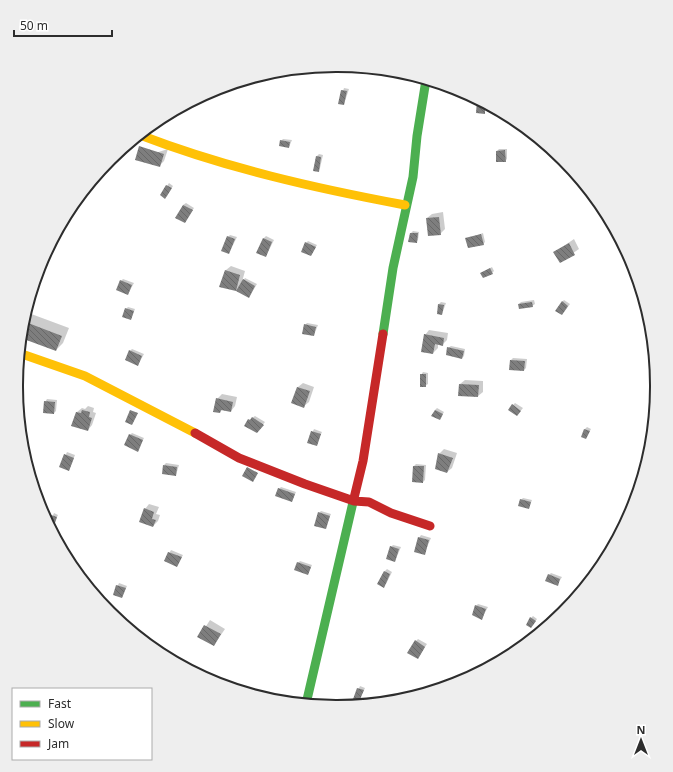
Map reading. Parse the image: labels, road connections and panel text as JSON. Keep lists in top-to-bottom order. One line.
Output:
{"legend":["Fast","Slow","Jam"],"scale_bar":"50 m","north":"top"}
